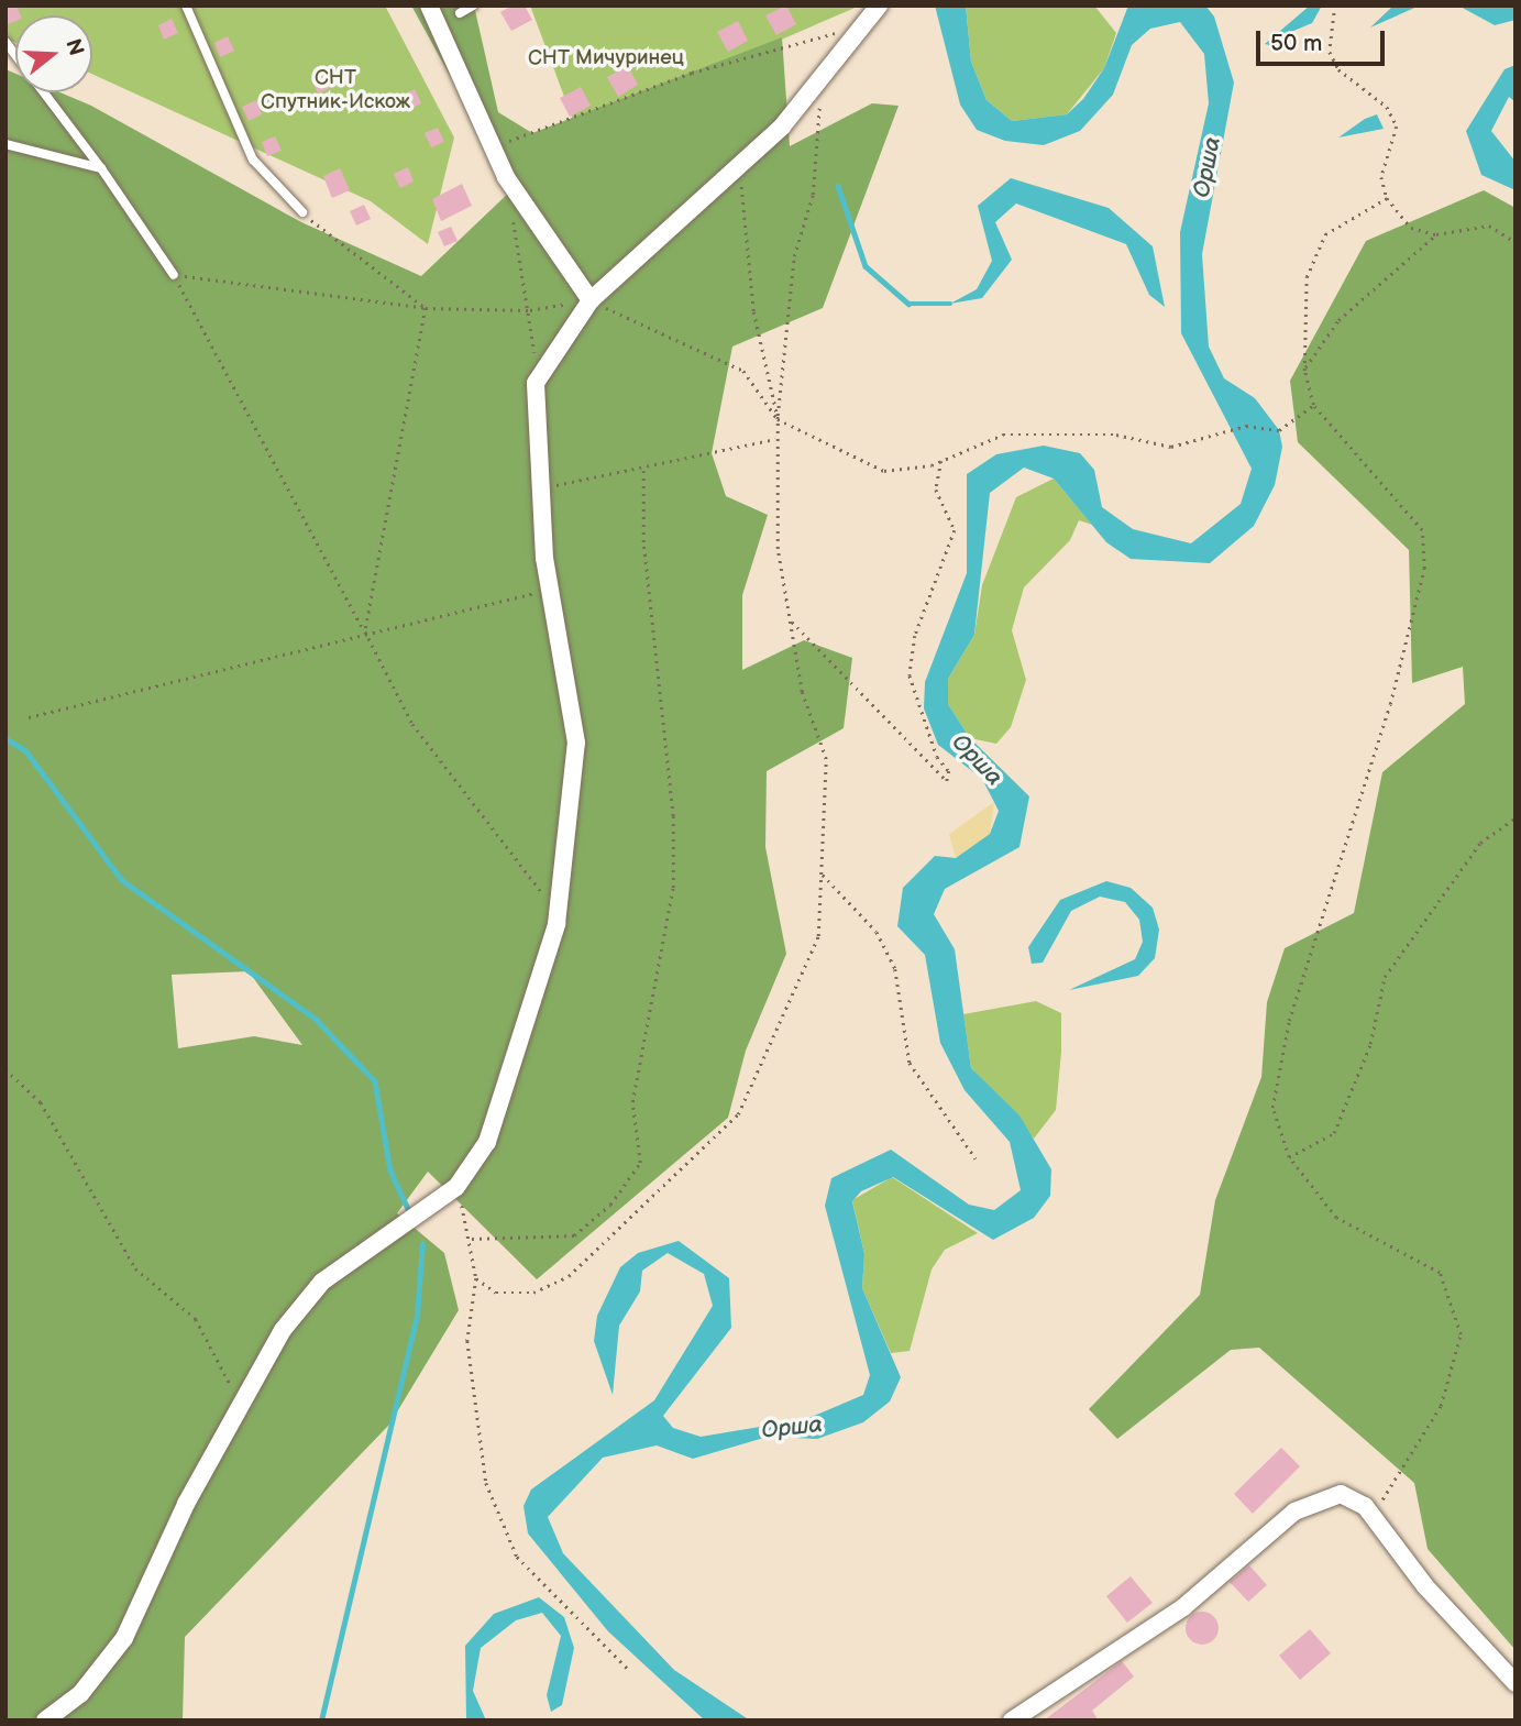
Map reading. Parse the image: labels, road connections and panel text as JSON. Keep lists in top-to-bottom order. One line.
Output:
{"water":["Орша"],"parks":["СНТ Мичуринец","СНТ Спутник-Искож"],"scale_bar":"50 m","north":"right"}
